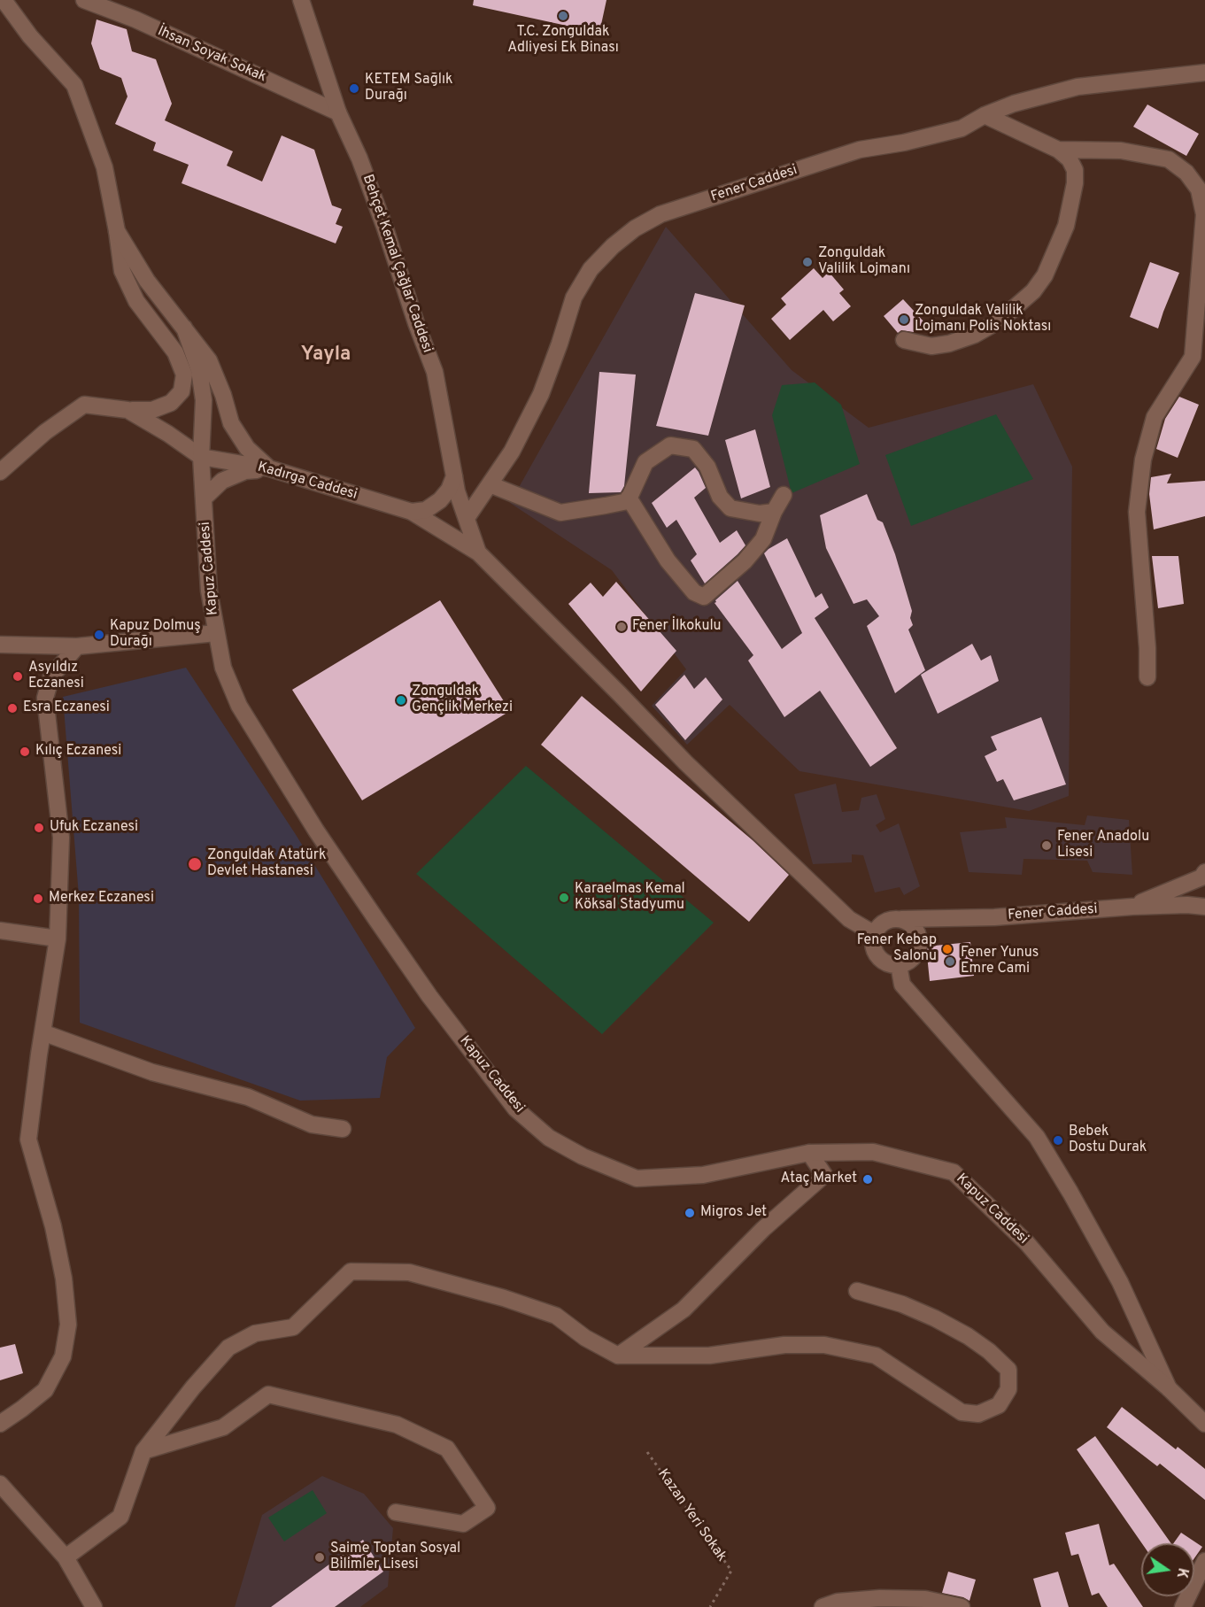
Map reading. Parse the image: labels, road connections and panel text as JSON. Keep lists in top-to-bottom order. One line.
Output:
{"streets":{"street":["İhsan Soyak Sokak","Fener Caddesi","Behçet Kemal Çağlar Caddesi","Kadırga Caddesi","Kapuz Caddesi"],"path":["Kazan Yeri Sokak"]},"crossings":[["İhsan Soyak Sokak","Behçet Kemal Çağlar Caddesi"],["Fener Caddesi","Behçet Kemal Çağlar Caddesi"],["Behçet Kemal Çağlar Caddesi","Kadırga Caddesi"],["Kadırga Caddesi","Kapuz Caddesi"]],"districts":["Yayla"],"places":["T.C. Zonguldak Adliyesi Ek Binası","KETEM Sağlık Durağı","Zonguldak Valilik Lojmanı","Zonguldak Valilik Lojmanı Polis Noktası","Fener İlkokulu","Kapuz Dolmuş Durağı","Asyıldız Eczanesi","Zonguldak Gençlik Merkezi","Esra Eczanesi","Kılıç Eczanesi","Ufuk Eczanesi","Fener Anadolu Lisesi","Zonguldak Atatürk Devlet Hastanesi","Karaelmas Kemal Köksal Stadyumu","Merkez Eczanesi","Fener Kebap Salonu","Fener Yunus Emre Cami","Bebek Dostu Durak","Ataç Market","Migros Jet","Saime Toptan Sosyal Bilimler Lisesi"],"north":"right"}
